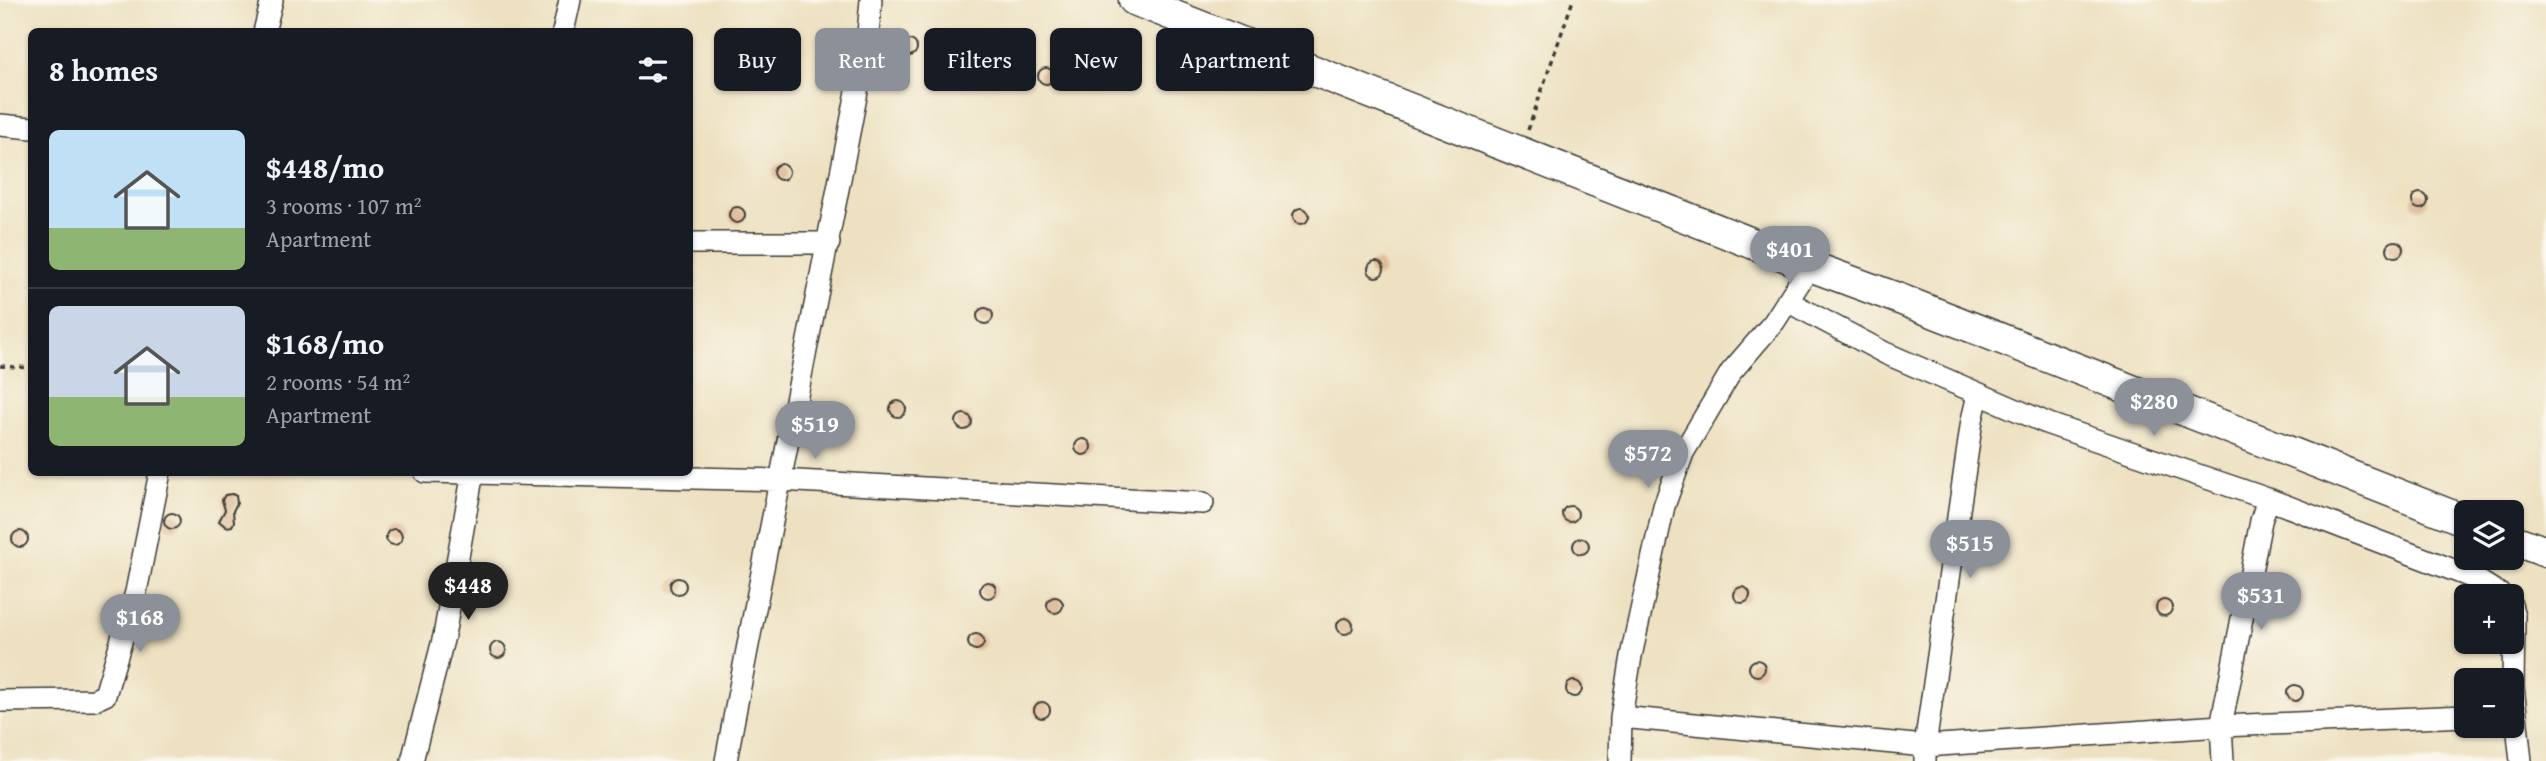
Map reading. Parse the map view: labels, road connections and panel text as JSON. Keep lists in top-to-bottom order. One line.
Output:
{"page":{"chip":["Buy","Rent","Filters","New","Apartment"],"heading":"8 homes","list":[{"name":"$448/mo","note":"3 rooms · 107 m² · Apartment"},{"name":"$168/mo","note":"2 rooms · 54 m² · Apartment"}],"price":["$401","$280","$519","$572","$515","$448","$531","$168"],"map_buttons":["+","−"]}}
